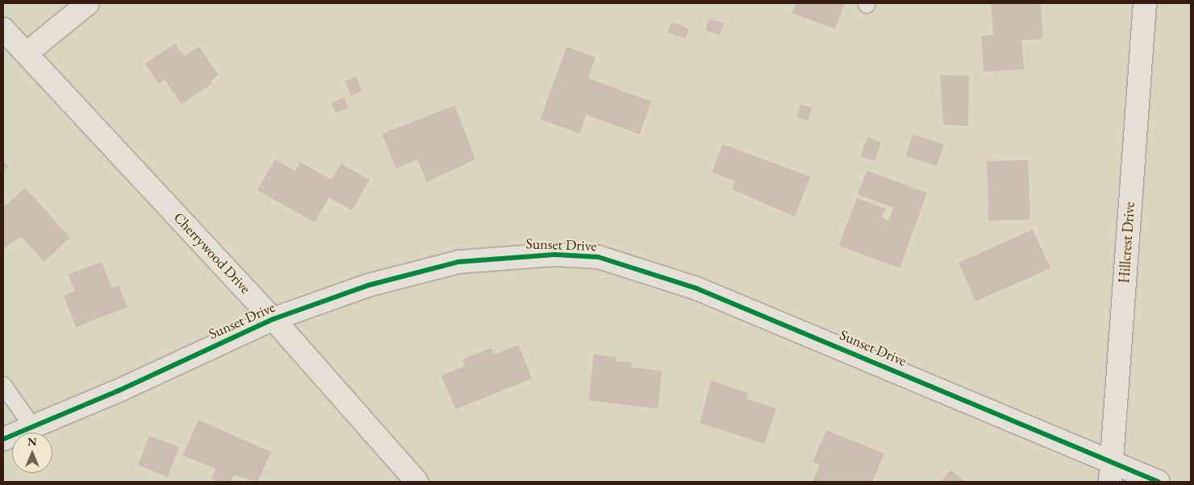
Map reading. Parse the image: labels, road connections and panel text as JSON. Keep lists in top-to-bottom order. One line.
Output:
{"streets":{"street":["Hillcrest Drive","Sunset Drive","Cherrywood Drive"]},"crossings":[["Hillcrest Drive","Sunset Drive"],["Sunset Drive","Cherrywood Drive"]],"north":"top"}
